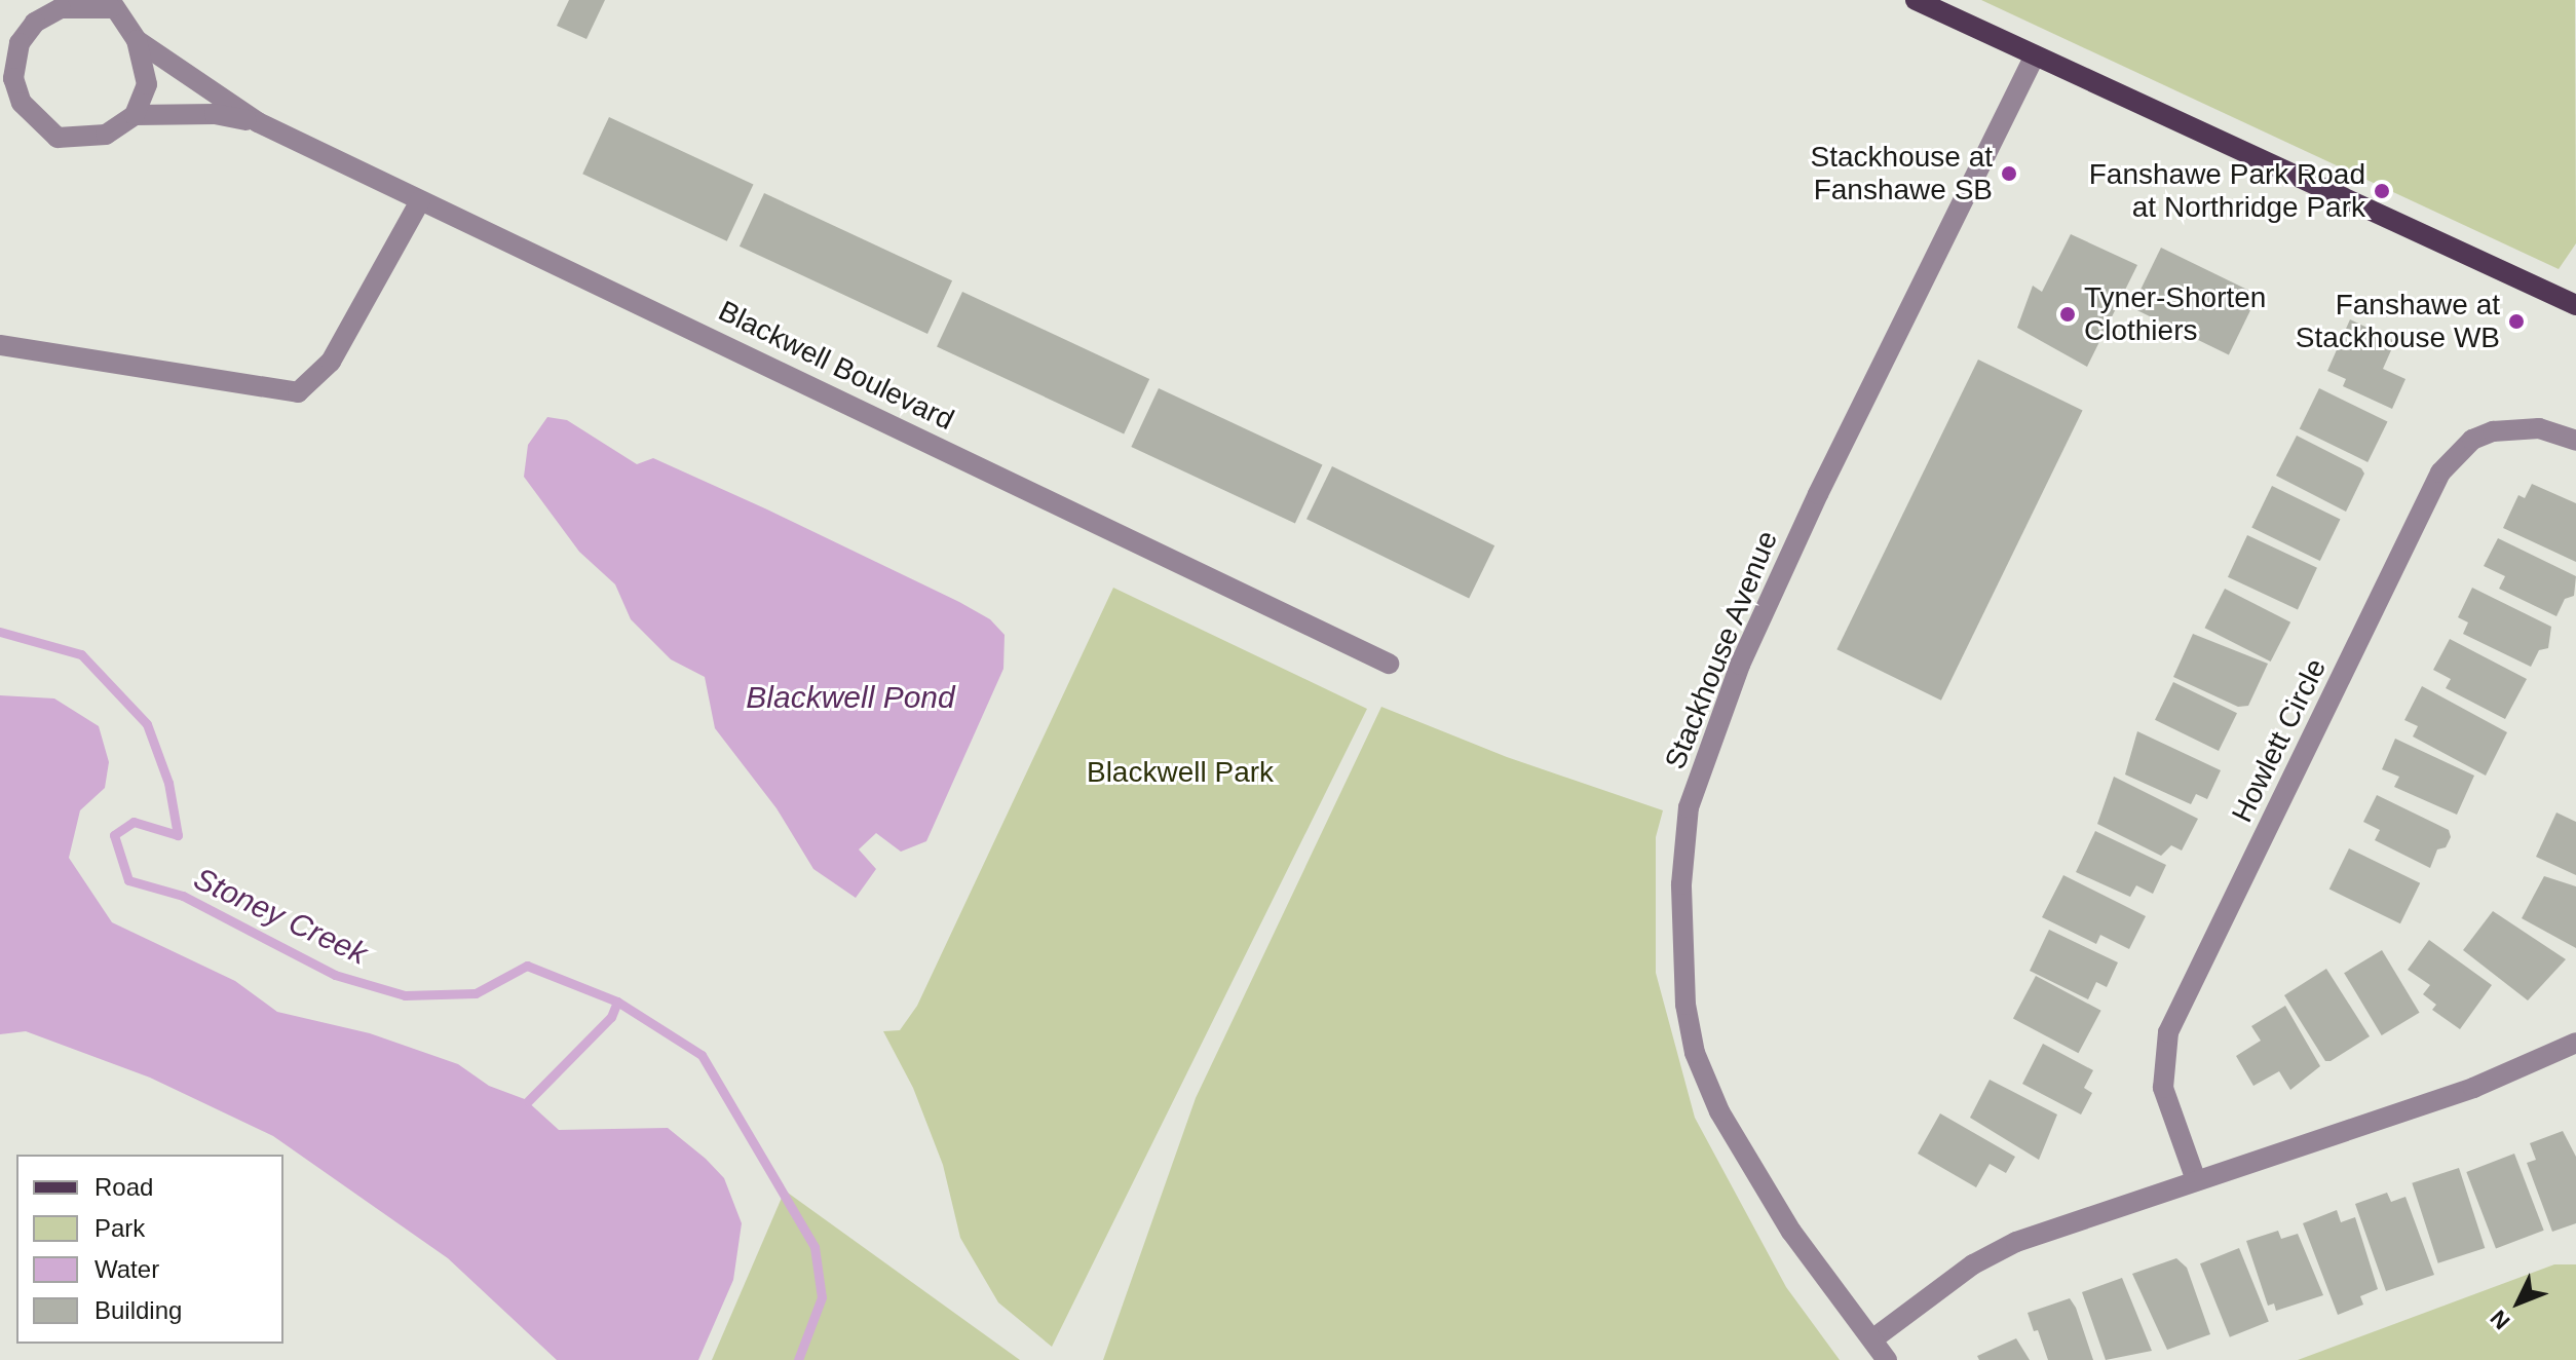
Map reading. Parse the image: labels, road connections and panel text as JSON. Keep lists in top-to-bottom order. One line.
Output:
{"streets":{"street":["Blackwell Boulevard","Stackhouse Avenue","Howlett Circle"]},"water":["Blackwell Pond","Stoney Creek"],"parks":["Blackwell Park"],"places":["Stackhouse at Fanshawe SB","Fanshawe Park Road at Northridge Park","Tyner-Shorten Clothiers","Fanshawe at Stackhouse WB"],"legend":["Road","Park","Water","Building"],"north":"bottom left"}
